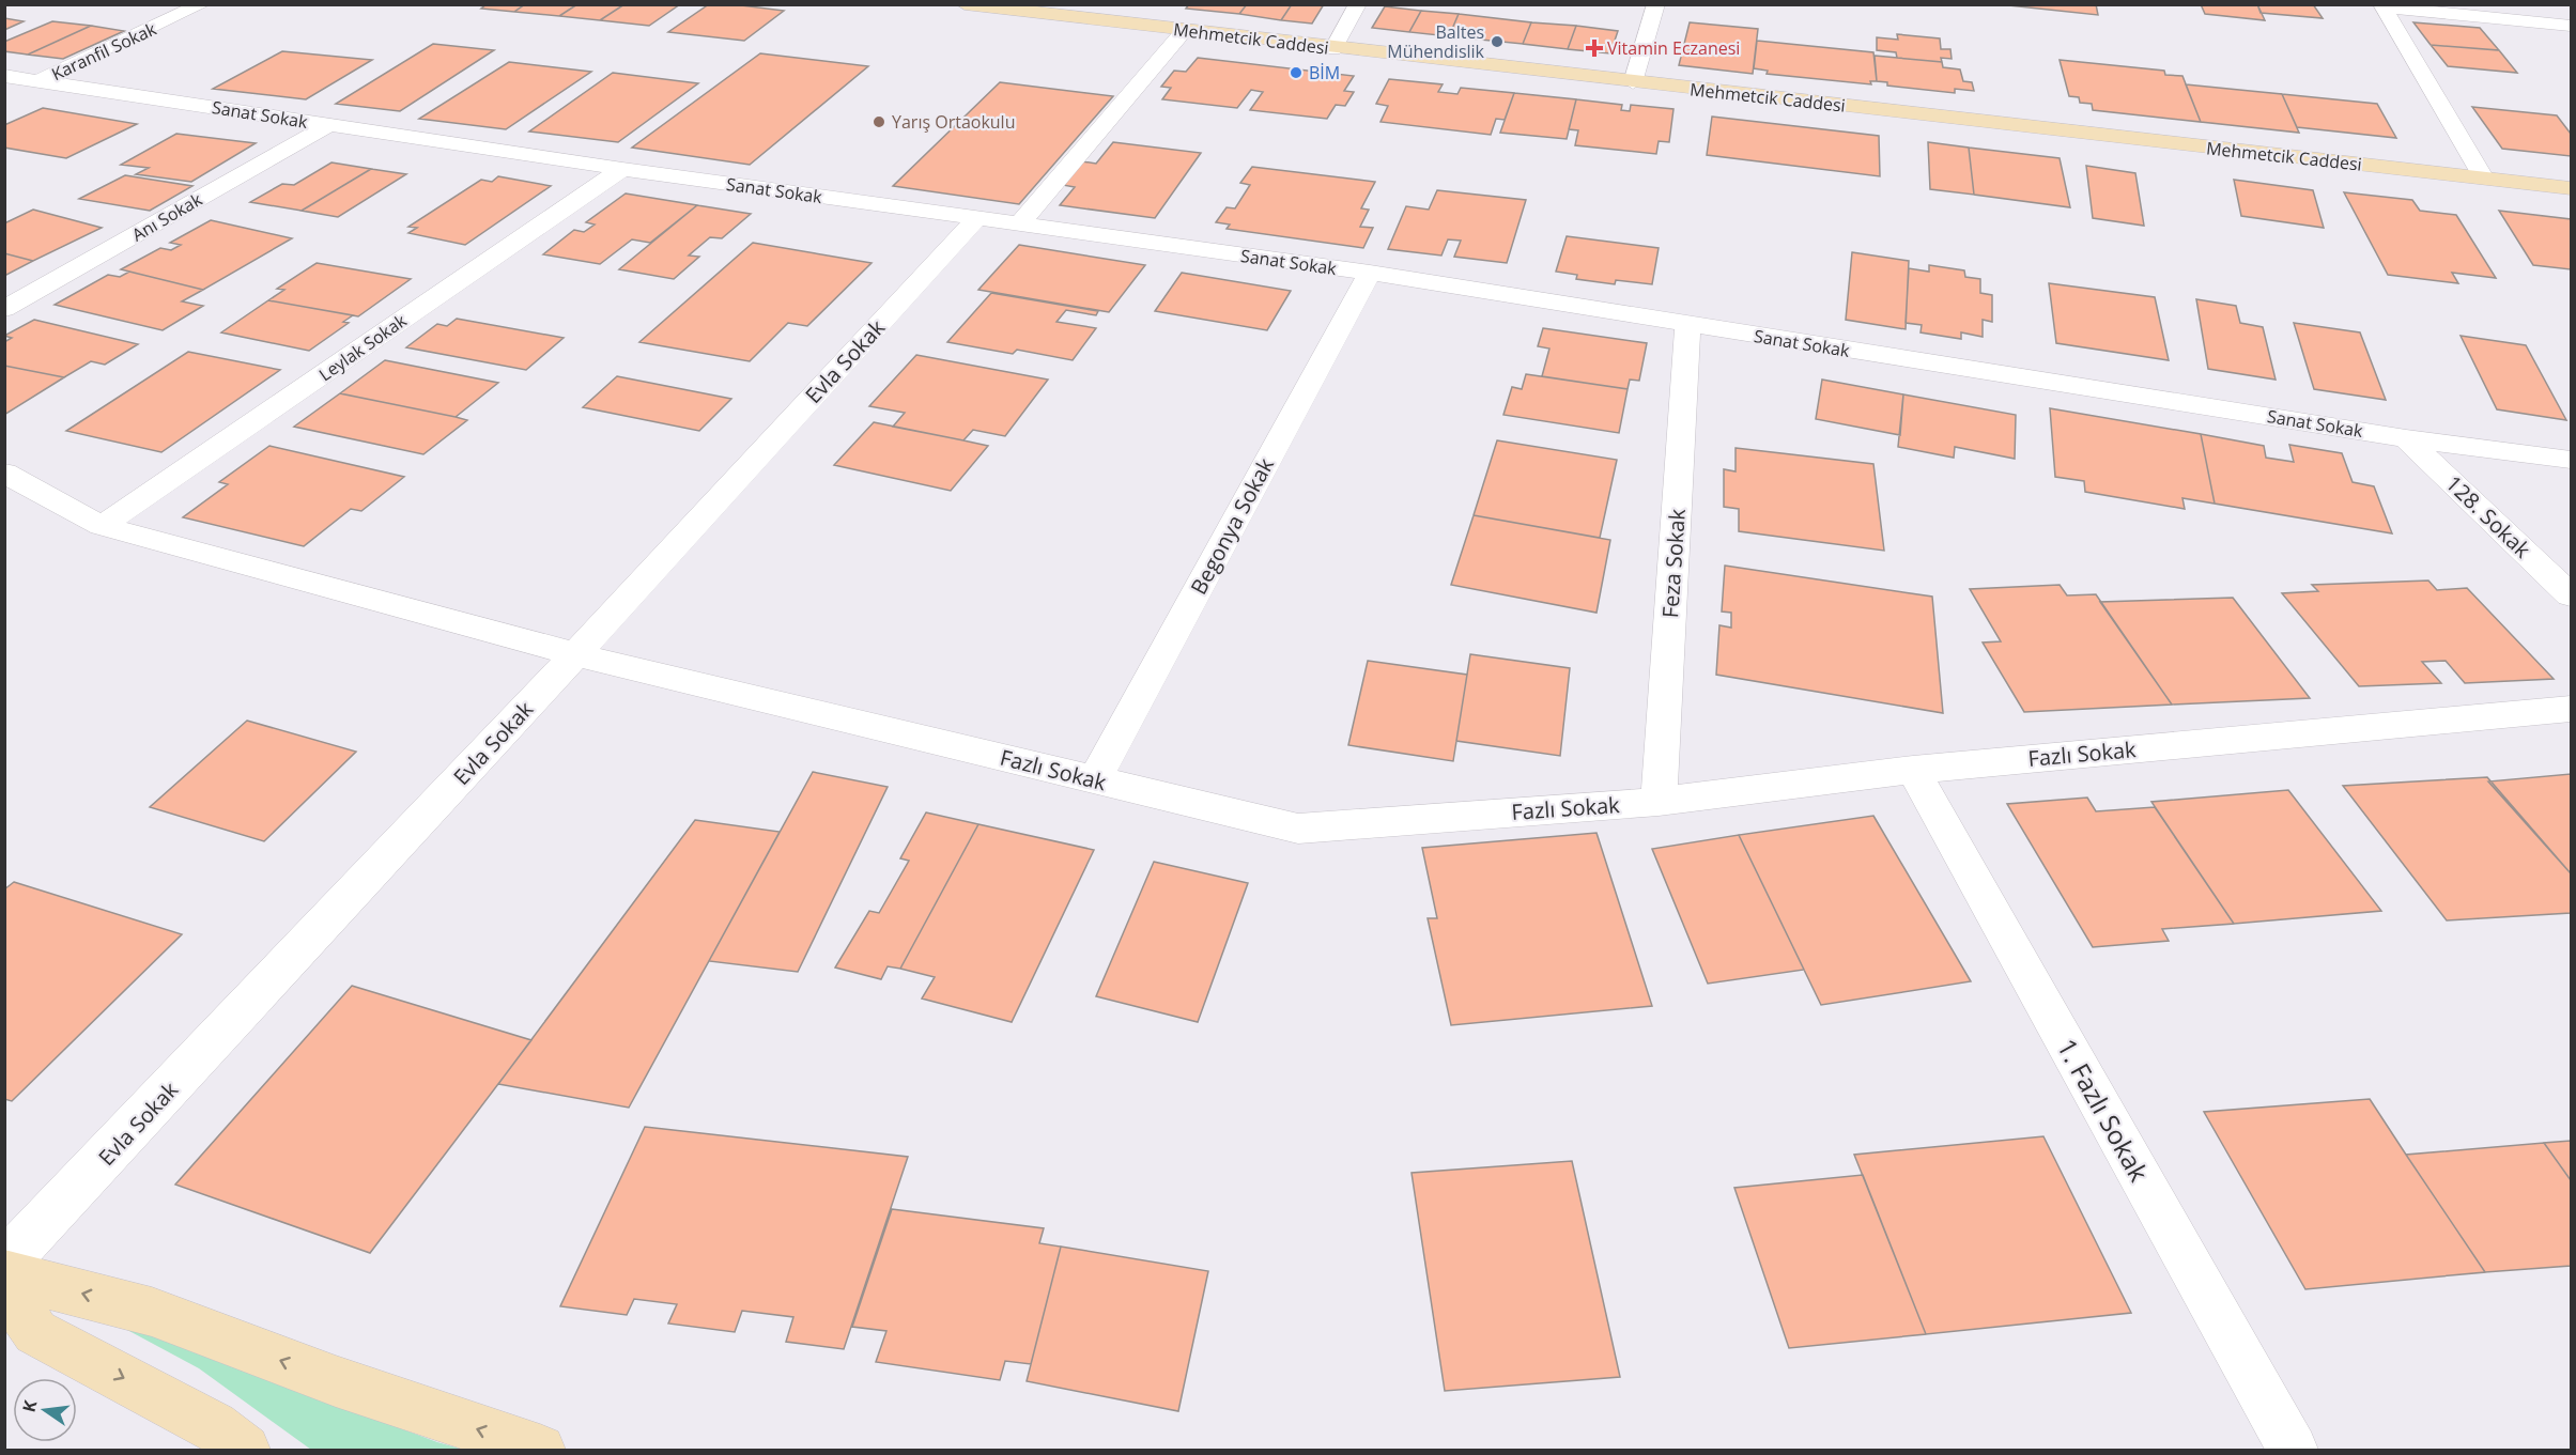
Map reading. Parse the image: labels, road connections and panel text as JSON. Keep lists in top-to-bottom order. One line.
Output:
{"streets":{"main road":["Mehmetcik Caddesi"],"street":["Karanfil Sokak","Sanat Sokak","Anı Sokak","Leylak Sokak","Evla Sokak","128. Sokak","Begonya Sokak","Feza Sokak","Fazlı Sokak","1. Fazlı Sokak"]},"crossings":[["Karanfil Sokak","Sanat Sokak"],["Sanat Sokak","Anı Sokak"],["Sanat Sokak","Leylak Sokak"],["Sanat Sokak","Evla Sokak"],["Sanat Sokak","128. Sokak"],["Sanat Sokak","Begonya Sokak"],["Sanat Sokak","Feza Sokak"],["Leylak Sokak","Fazlı Sokak"],["Evla Sokak","Fazlı Sokak"],["Begonya Sokak","Fazlı Sokak"],["Feza Sokak","Fazlı Sokak"],["Fazlı Sokak","1. Fazlı Sokak"]],"places":{"other":["Baltes Mühendislik","BİM","Yarış Ortaokulu"],"health":["Vitamin Eczanesi"]},"north":"left"}
